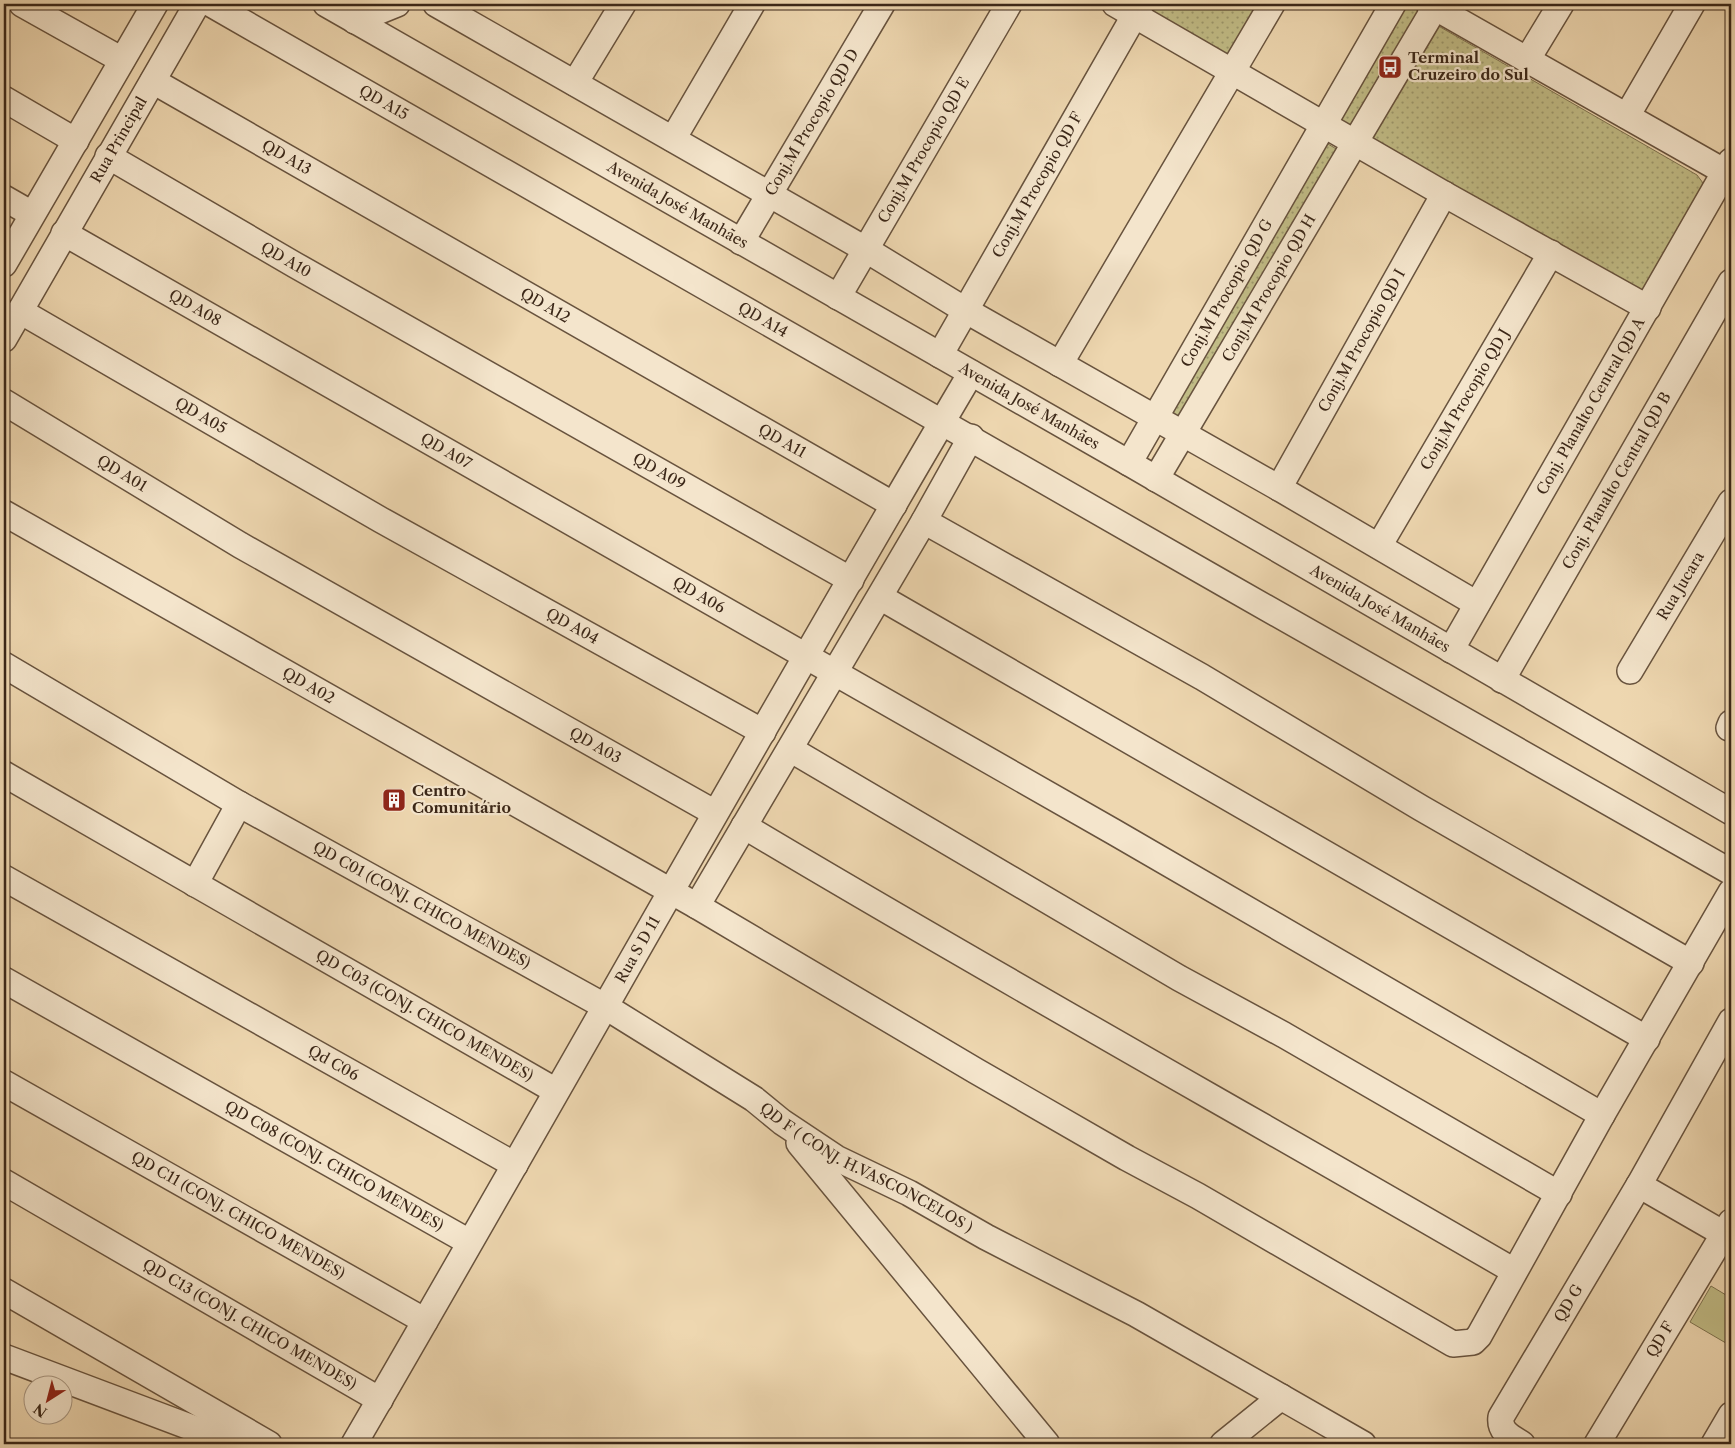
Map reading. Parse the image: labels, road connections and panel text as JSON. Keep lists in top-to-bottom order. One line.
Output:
{"streets":{"street":["QD A15","Conj.M Procopio QD D","Rua Principal","Conj.M Procopio QD E","QD A13","Conj.M Procopio QD F","Avenida José Manhães","QD A10","Conj.M Procopio QD H","Conj.M Procopio QD G","QD A12","QD A08","QD A14","Conj.M Procopio QD I","Conj.M Procopio QD J","Conj. Planalto Central QD A","QD A05","QD A11","QD A07","QD A09","QD A01","Conj. Planalto Central QD B","Rua Jucara","QD A06","QD A04","QD A02","QD A03","QD C01 (CONJ. CHICO MENDES)","Rua S D 11","QD C03 (CONJ. CHICO MENDES)","Qd C06","QD C08 (CONJ. CHICO MENDES)","QD F ( CONJ. H.VASCONCELOS )","QD C11 (CONJ. CHICO MENDES)","QD G","QD C13 (CONJ. CHICO MENDES)","QD F"]},"crossings":[["QD A15","QD A14"],["Conj.M Procopio QD D","Avenida José Manhães"],["Rua Principal","QD A13"],["Rua Principal","QD A10"],["Rua Principal","QD A08"],["Rua Principal","QD A05"],["Conj.M Procopio QD E","Avenida José Manhães"],["QD A13","QD A12"],["Conj.M Procopio QD F","Avenida José Manhães"],["Avenida José Manhães","Conj.M Procopio QD H"],["Avenida José Manhães","Conj.M Procopio QD G"],["Avenida José Manhães","Conj. Planalto Central QD A"],["Avenida José Manhães","Conj. Planalto Central QD B"],["Avenida José Manhães","Rua S D 11"],["QD A10","QD A09"],["QD A12","QD A11"],["QD A08","QD A07"],["QD A14","Rua S D 11"],["QD A05","QD A04"],["QD A11","Rua S D 11"],["QD A07","QD A06"],["QD A09","Rua S D 11"],["QD A01","QD A03"],["QD A06","Rua S D 11"],["QD A04","Rua S D 11"],["QD A02","Rua S D 11"],["QD A03","Rua S D 11"],["QD C01 (CONJ. CHICO MENDES)","Rua S D 11"],["QD C01 (CONJ. CHICO MENDES)","QD F ( CONJ. H.VASCONCELOS )"],["Rua S D 11","QD C03 (CONJ. CHICO MENDES)"],["Rua S D 11","Qd C06"],["Rua S D 11","QD C08 (CONJ. CHICO MENDES)"],["Rua S D 11","QD F ( CONJ. H.VASCONCELOS )"],["Rua S D 11","QD C11 (CONJ. CHICO MENDES)"],["Rua S D 11","QD C13 (CONJ. CHICO MENDES)"]],"places":{"bus stop":["Terminal Cruzeiro do Sul"],"building":["Centro Comunitário"]},"north":"bottom left"}
